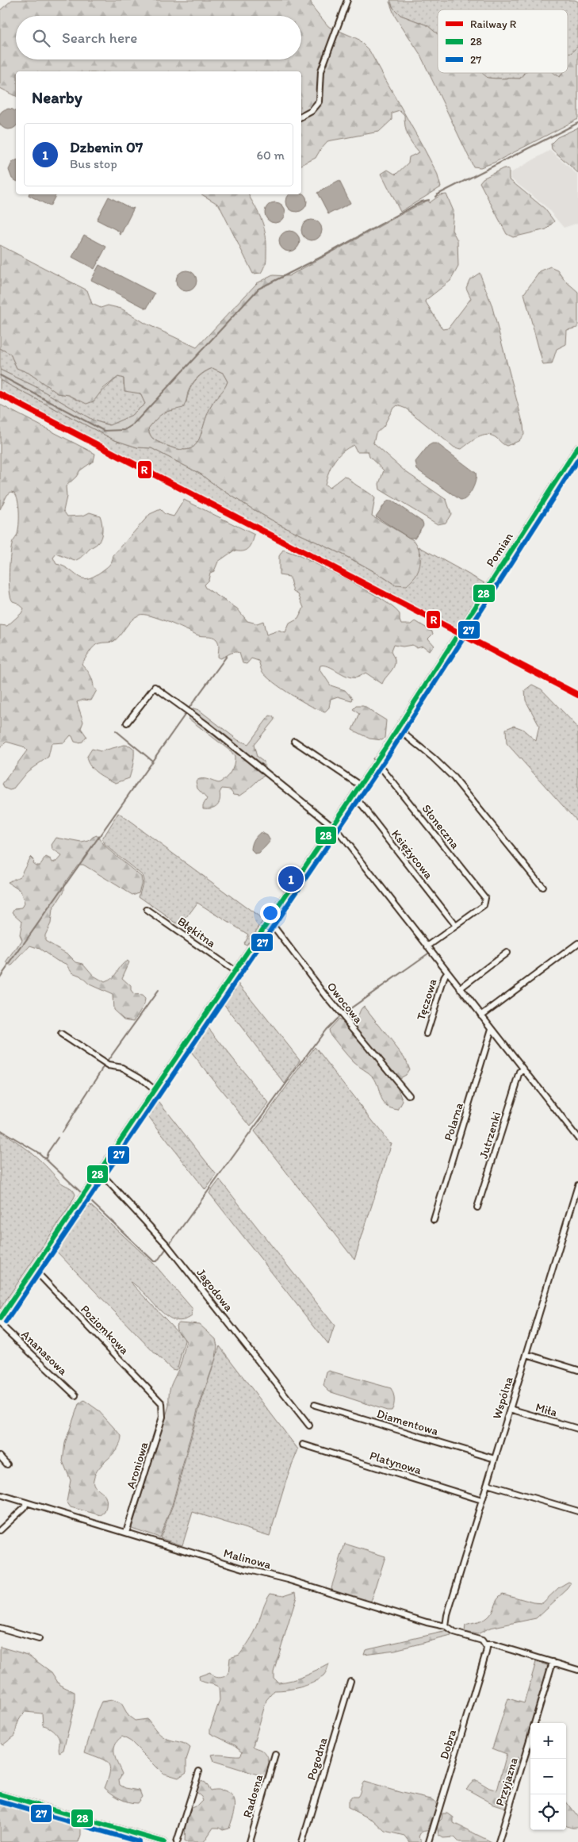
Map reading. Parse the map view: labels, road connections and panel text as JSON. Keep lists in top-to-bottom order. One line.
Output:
{"streets":{"street":["Pomian","Słoneczna","Księżycowa","Błękitna","Tęczowa","Owocowa","Polarna","Jutrzenki","Jagodowa","Poziomkowa","Ananasowa","Wspólna","Miła","Diamentowa","Platynowa","Aroniowa","Malinowa","Dobra","Pogodna","Przyjazna","Radosna"]},"crossings":[["Pomian","Słoneczna"],["Pomian","Księżycowa"],["Pomian","Błękitna"],["Pomian","Owocowa"],["Pomian","Jagodowa"],["Pomian","Poziomkowa"],["Słoneczna","Księżycowa"],["Poziomkowa","Aroniowa"],["Wspólna","Miła"],["Wspólna","Diamentowa"],["Wspólna","Platynowa"],["Wspólna","Malinowa"],["Aroniowa","Malinowa"],["Malinowa","Dobra"],["Malinowa","Przyjazna"]],"lines":["rail line R","transit line 28","transit line 27"],"legend":["Railway R","28","27"],"page":{"search":"Search here","heading":"Nearby","list":[{"mark":"1","name":"Dzbenin 07","note":"Bus stop","value":"60 m"}],"pins":"1","map_buttons":["+","−"]}}
